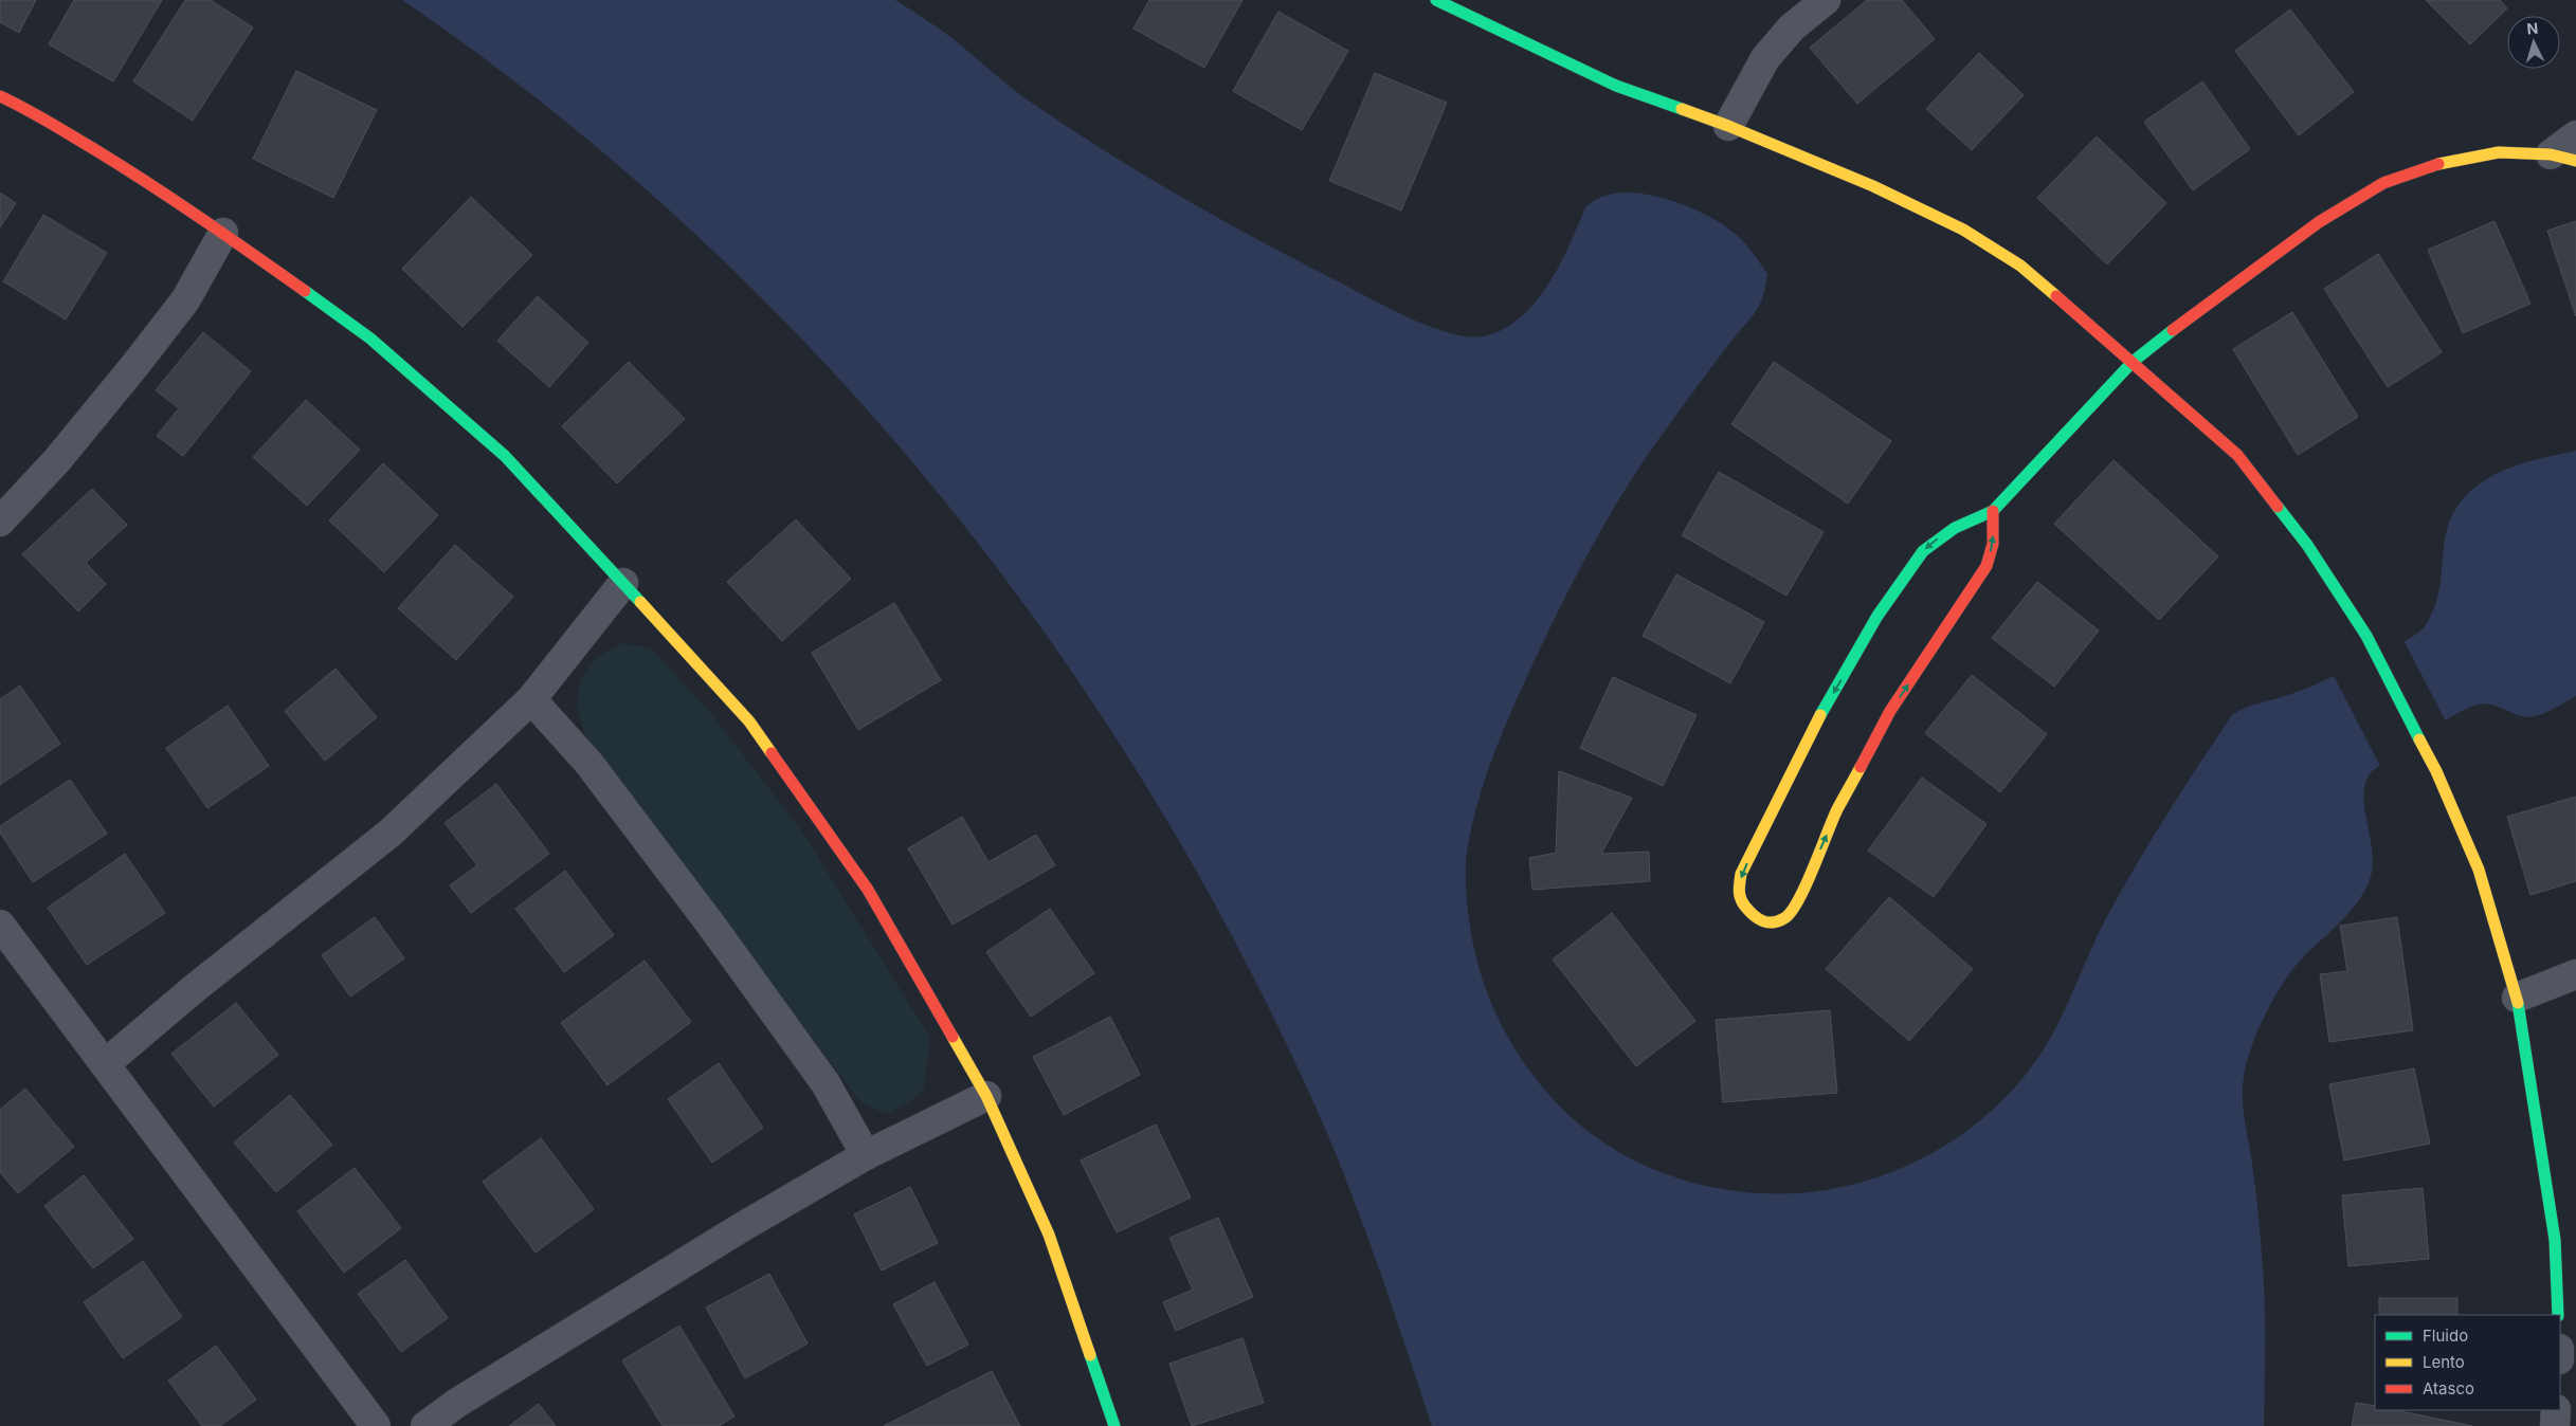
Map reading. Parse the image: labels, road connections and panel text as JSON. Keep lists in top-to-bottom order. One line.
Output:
{"legend":["Fluido","Lento","Atasco"],"north":"top"}
